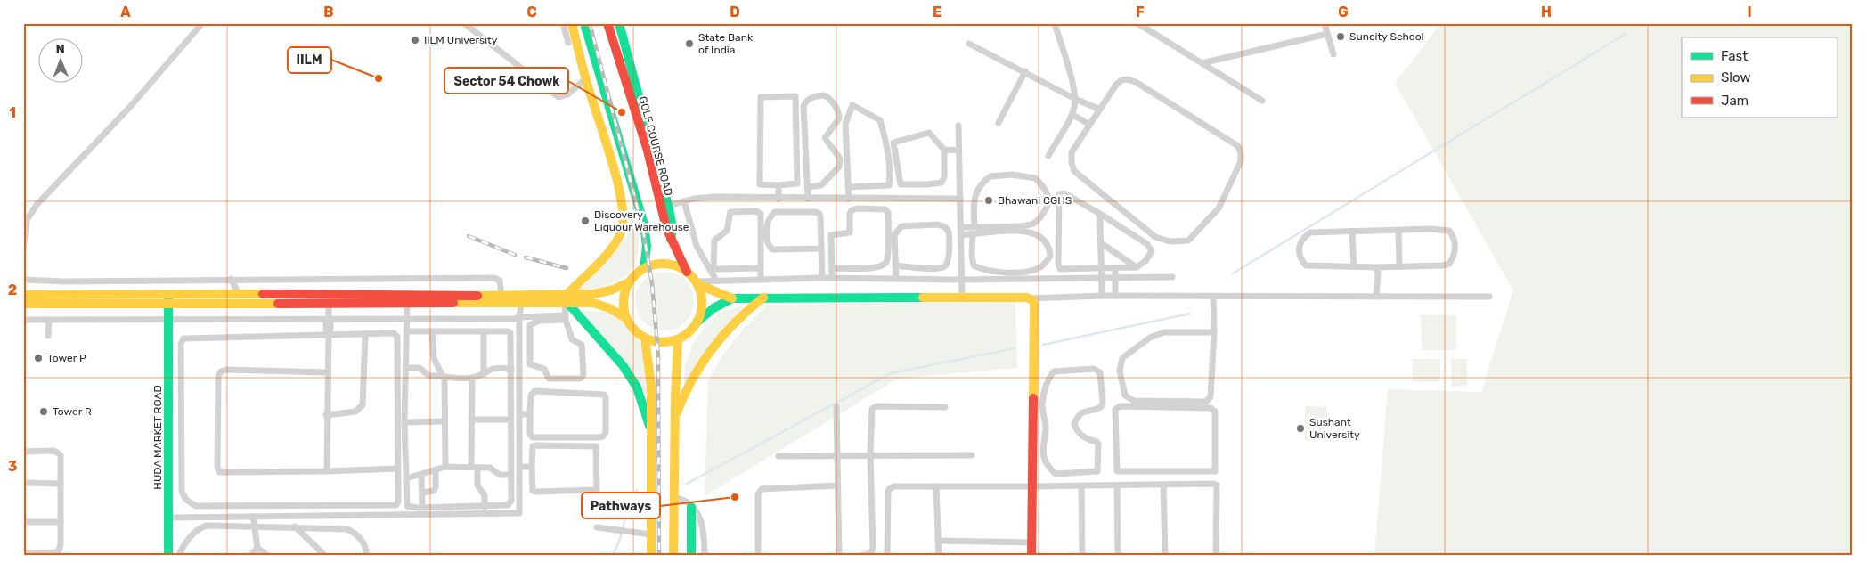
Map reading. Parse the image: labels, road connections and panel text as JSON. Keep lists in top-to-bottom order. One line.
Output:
{"streets":{"main road":["GOLF COURSE ROAD","HUDA MARKET ROAD"]},"places":["Suncity School","IILM University","State Bank of India","IILM","Sector 54 Chowk","Bhawani CGHS","Discovery Liquour Warehouse","Tower P","Tower R","Sushant University","Pathways"],"legend":["Fast","Slow","Jam"],"north":"top","grid":{"columns":["A","B","C","D","E","F","G","H","I"],"rows":["1","2","3"]}}
